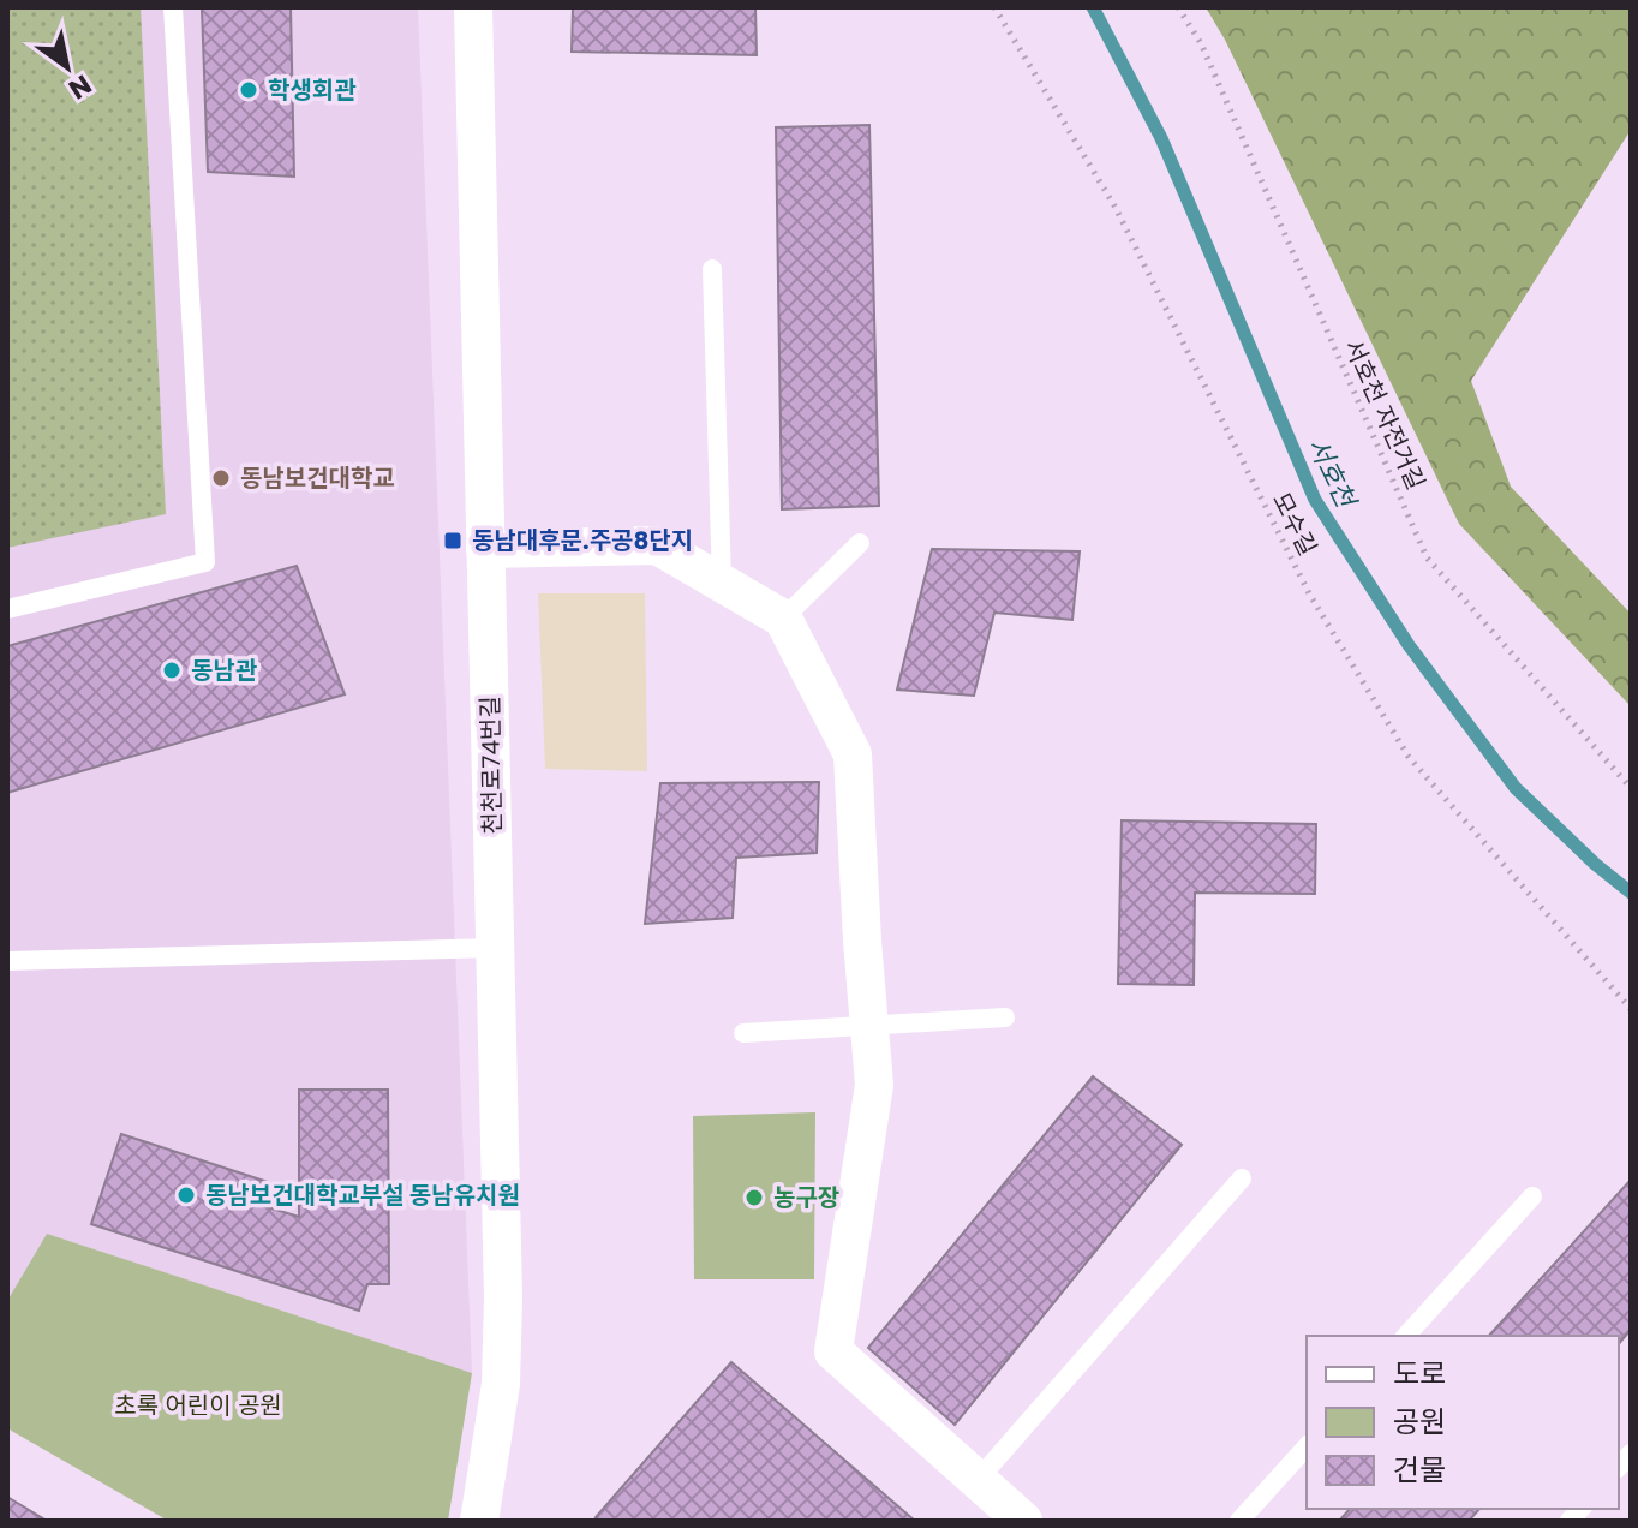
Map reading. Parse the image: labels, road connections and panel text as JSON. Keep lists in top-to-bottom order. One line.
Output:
{"streets":{"street":["천천로74번길"],"path":["서호천 자전거길","모수길"]},"water":["서호천"],"parks":["초록 어린이 공원"],"places":{"other":["학생회관","동남보건대학교","동남관","동남보건대학교부설 동남유치원","농구장"],"transit":["동남대후문.주공8단지"]},"legend":["도로","공원","건물"],"north":"bottom right"}
